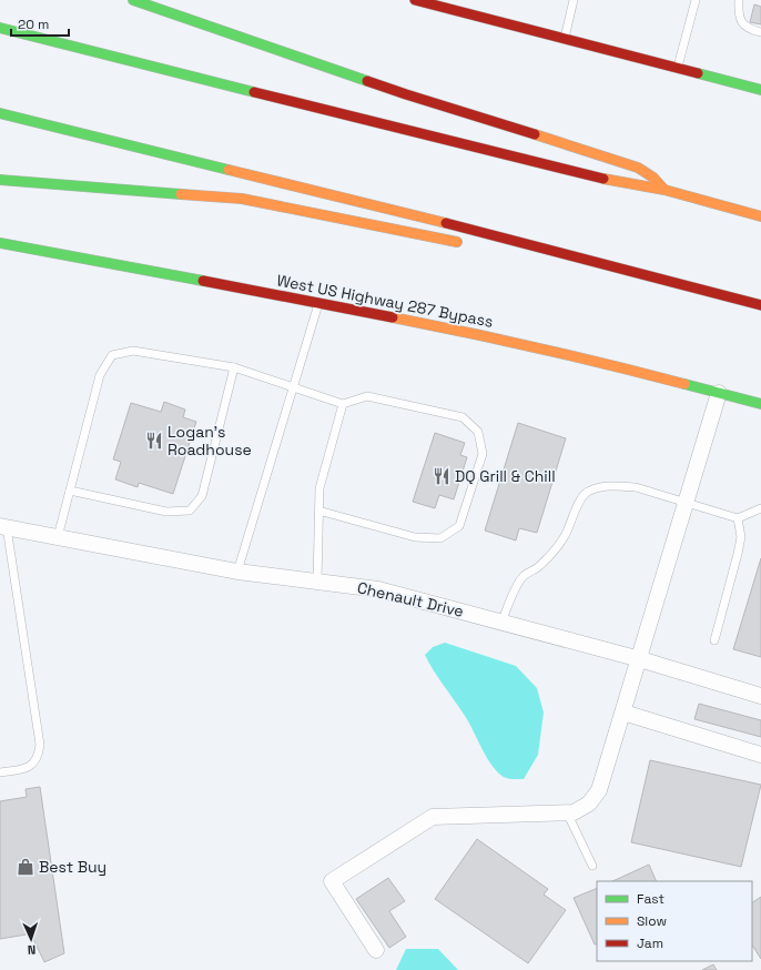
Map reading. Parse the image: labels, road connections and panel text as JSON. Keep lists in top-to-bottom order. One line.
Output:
{"streets":{"main road":["West US Highway 287 Bypass"],"street":["Chenault Drive"]},"places":{"restaurant":["Logan's Roadhouse","DQ Grill & Chill"],"shop":["Best Buy"]},"legend":["Fast","Slow","Jam"],"scale_bar":"20 m","north":"bottom"}
